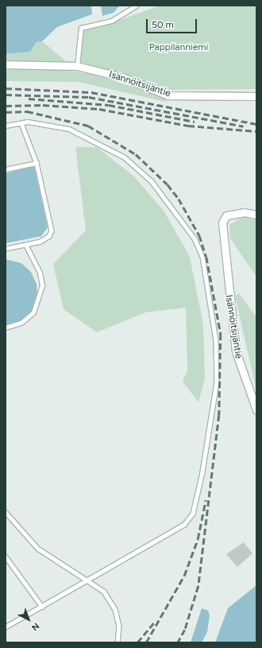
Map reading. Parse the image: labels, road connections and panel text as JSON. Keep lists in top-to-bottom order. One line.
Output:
{"streets":{"street":["Isännöitsijäntie"]},"parks":["Pappilanniemi"],"scale_bar":"50 m","north":"bottom right"}
